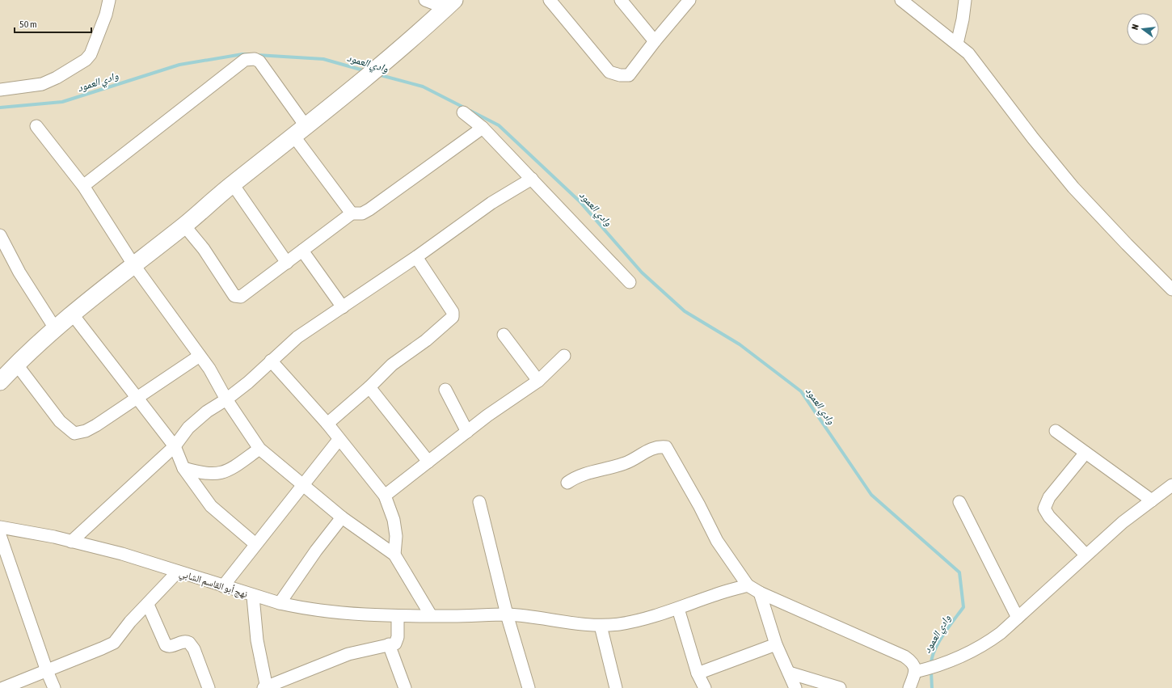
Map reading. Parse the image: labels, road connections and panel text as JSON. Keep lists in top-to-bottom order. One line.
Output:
{"streets":{"street":["نهج أبو القاسم الشابي"]},"water":["وادي العمود"],"scale_bar":"50 m","north":"left"}
